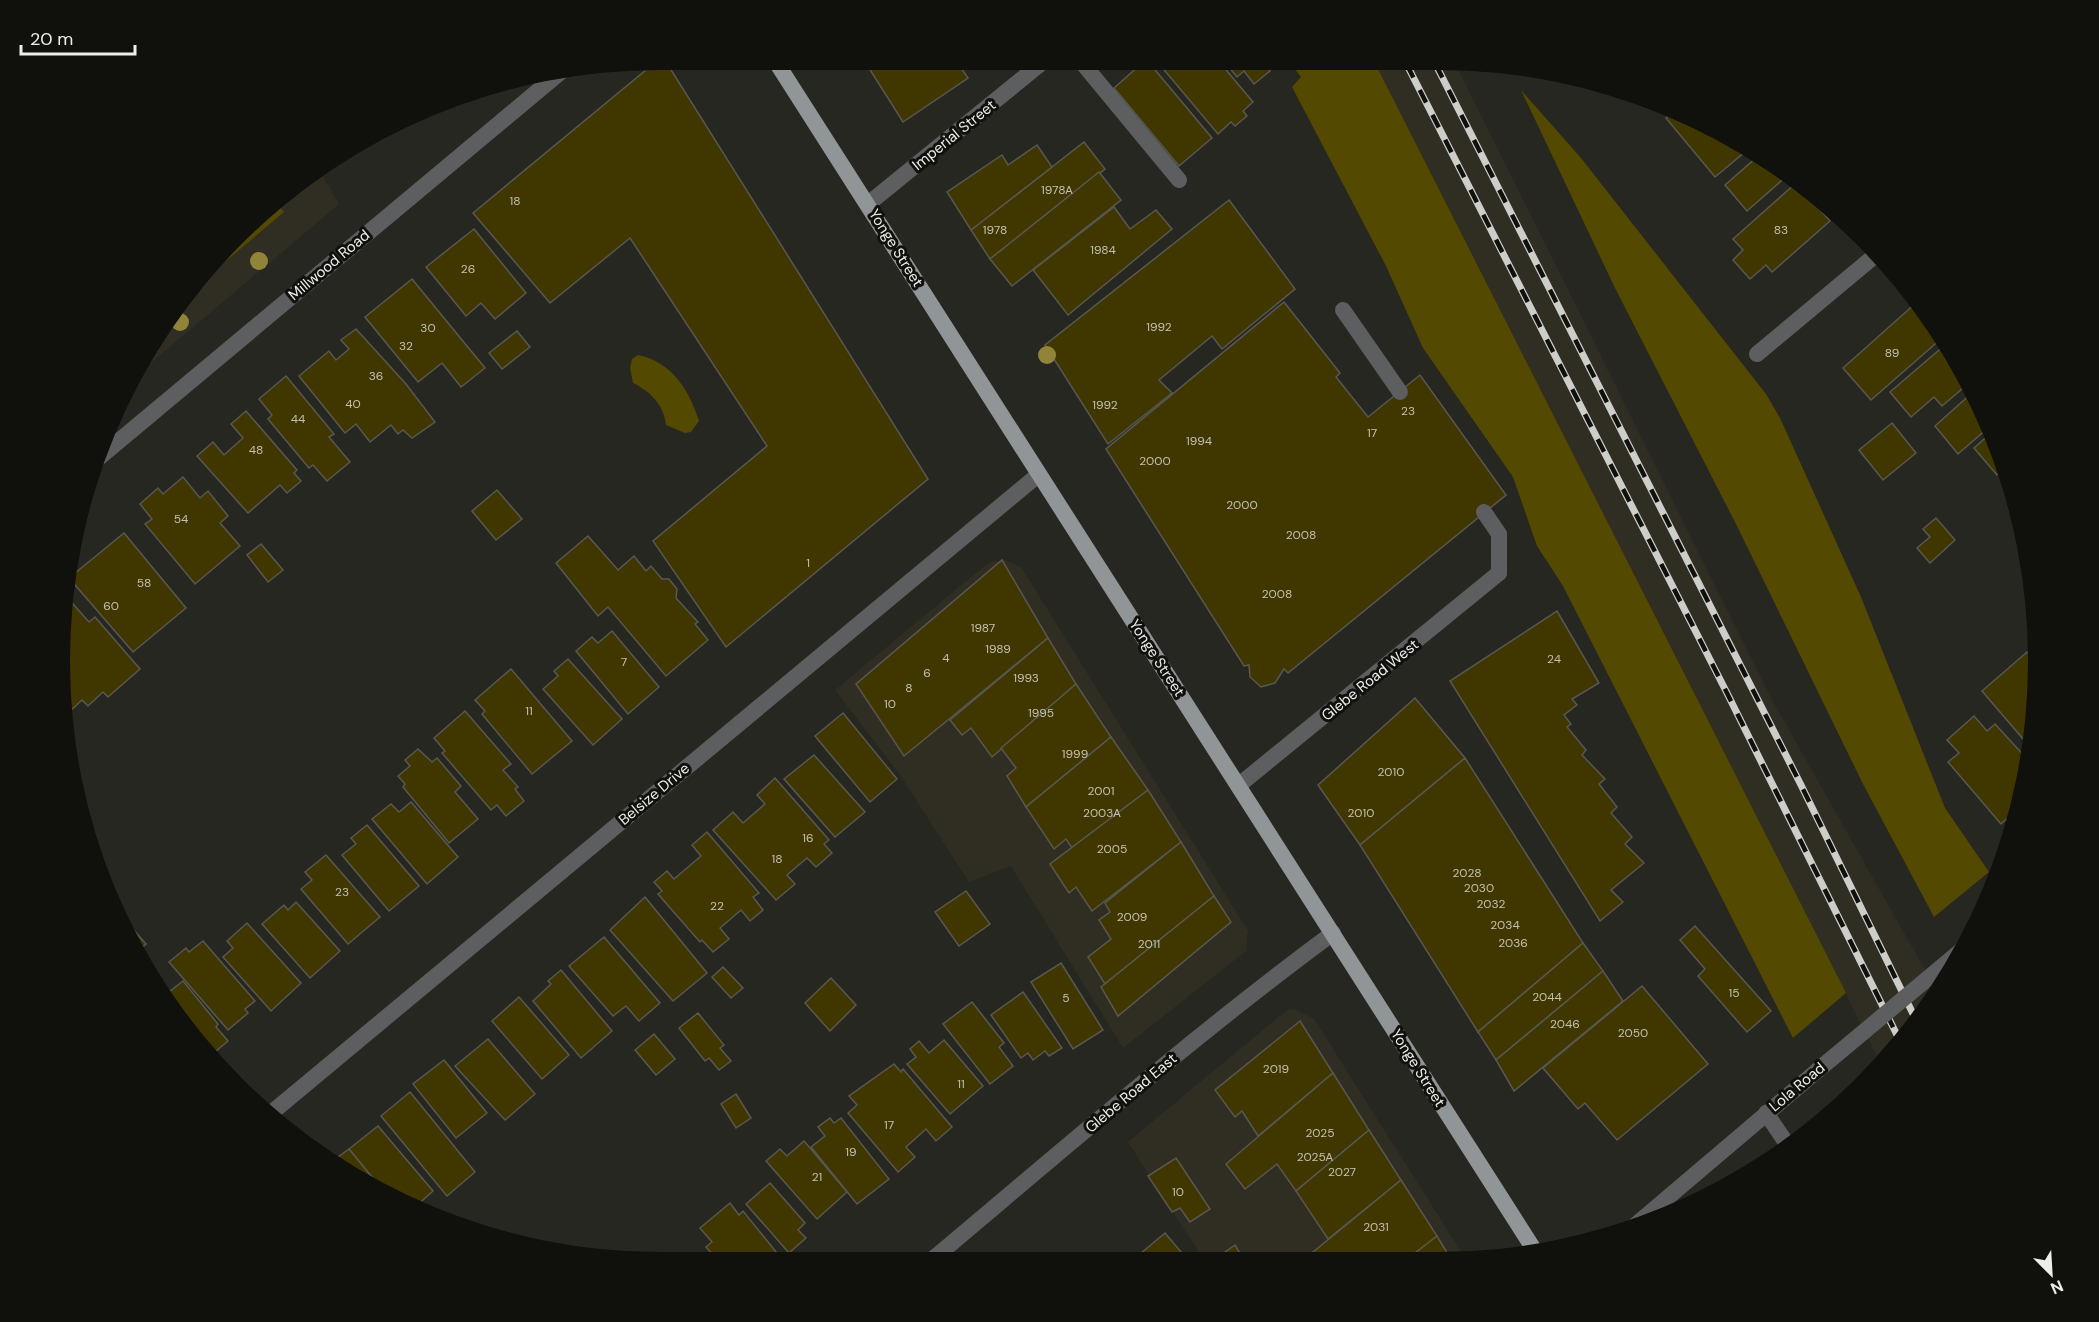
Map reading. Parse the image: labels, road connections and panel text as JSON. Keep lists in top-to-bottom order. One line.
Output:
{"streets":{"main road":["Yonge Street"],"street":["Imperial Street","Millwood Road","Glebe Road West","Belsize Drive","Lola Road","Glebe Road East"]},"crossings":[["Imperial Street","Yonge Street"],["Yonge Street","Glebe Road West"],["Yonge Street","Belsize Drive"],["Yonge Street","Glebe Road East"]],"house_numbers":["1978A","18","1978","83","1984","26","1992","30","32","89","36","40","1992","23","44","17","1994","48","2000","2000","54","2008","1","58","2008","60","1987","1989","4","24","7","6","1993","8","10","11","1995","1999","2010","2001","2003A","2010","16","2005","18","2028","2030","23","2032","22","2009","2034","2036","2011","15","2044","5","2046","2050","2019","11","17","2025","19","2025A","2027","21","10","2031"],"scale_bar":"20 m","north":"bottom right"}
